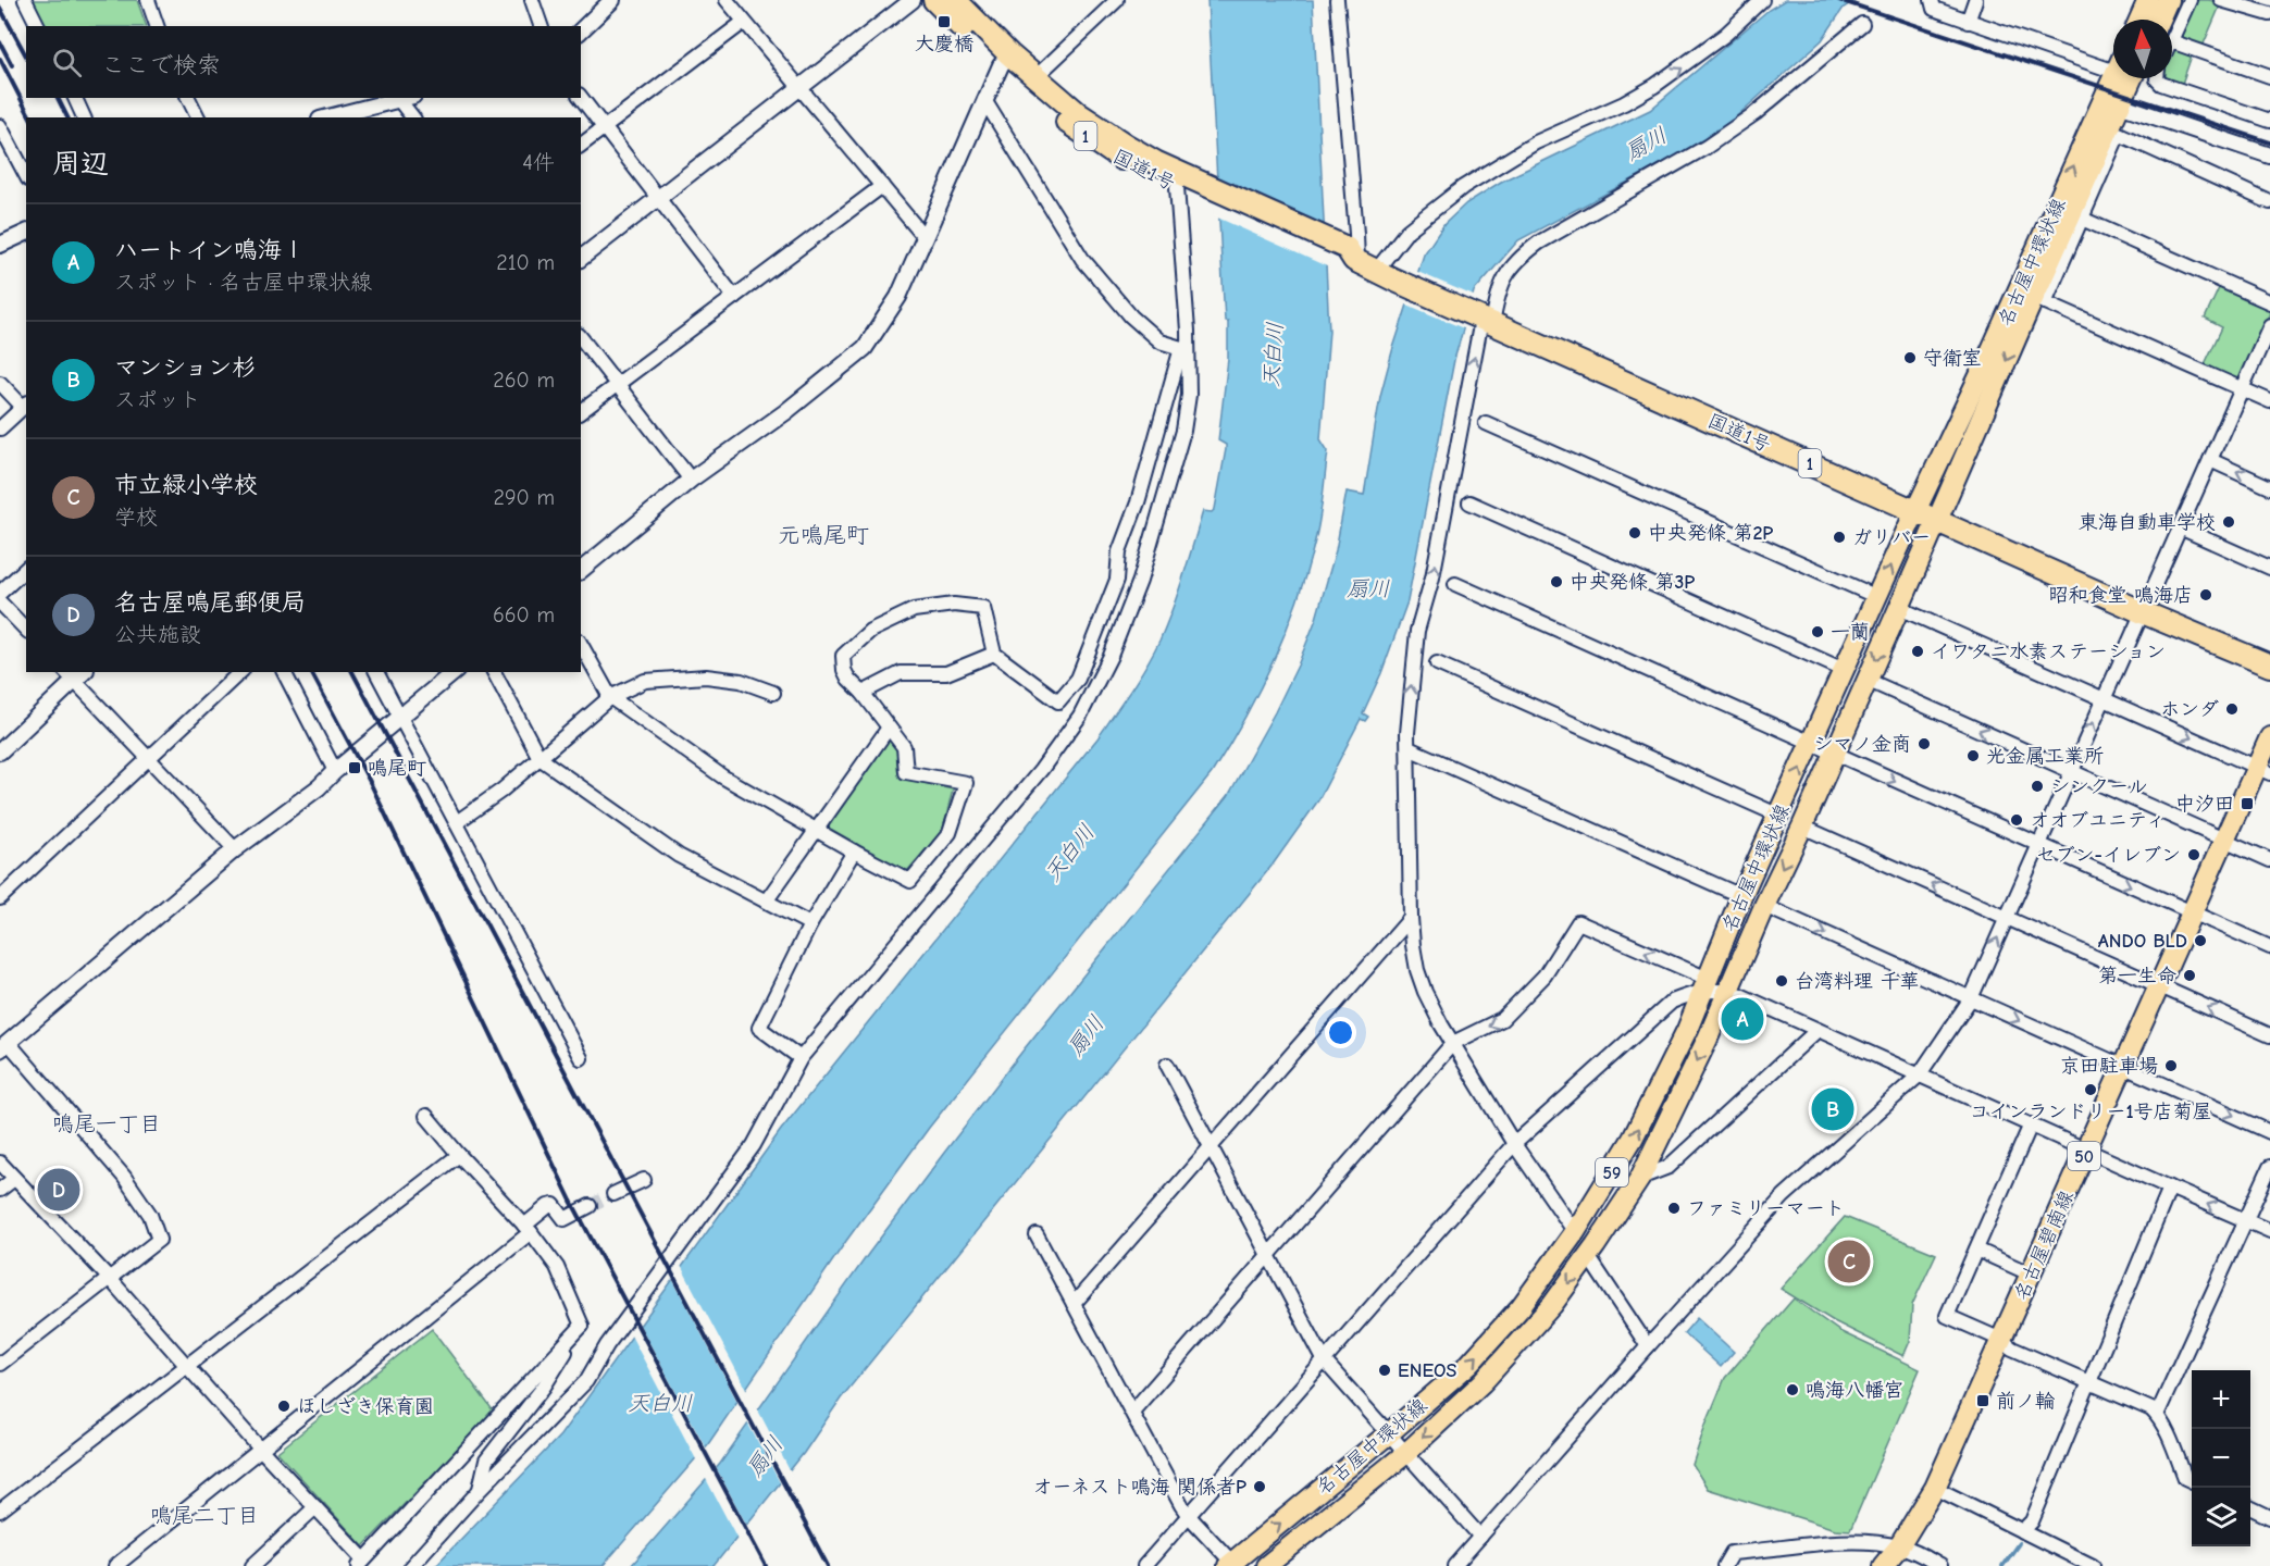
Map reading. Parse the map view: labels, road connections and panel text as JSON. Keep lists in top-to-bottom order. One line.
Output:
{"streets":{"highway":["1","国道1号"],"main road":["名古屋中環状線","50","59","名古屋碧南線"]},"crossings":[["国道1号","名古屋中環状線"]],"districts":["元鳴尾町","鳴尾一丁目","鳴尾二丁目"],"water":["扇川","天白川"],"places":{"transit":["大慶橋","鳴尾町","中汐田","前ノ輪"],"other":["守衛室","東海自動車学校","中央発條 第2P","ガリバー","中央発條 第3P","昭和食堂 鳴海店","一蘭","イワタニ水素ステーション","ホンダ","シマノ金商","光金属工業所","シンクール","オオブユニティ","セブン-イレブン","ANDO BLD","第一生命","台湾料理 千華","京田駐車場","コインランドリー1号店菊屋","ファミリーマート","ENEOS","鳴海八幡宮","ほしざき保育園","オーネスト鳴海 関係者P"]},"north":"top","page":{"search":"ここで検索","heading":["周辺","4件"],"list":[{"mark":"A","name":"ハートイン鳴海Ⅰ","note":"スポット · 名古屋中環状線","value":"210 m"},{"mark":"B","name":"マンション杉","note":"スポット","value":"260 m"},{"mark":"C","name":"市立緑小学校","note":"学校","value":"290 m"},{"mark":"D","name":"名古屋鳴尾郵便局","note":"公共施設","value":"660 m"}],"pins":["A","B","D","C"],"map_buttons":["+","−"]}}
